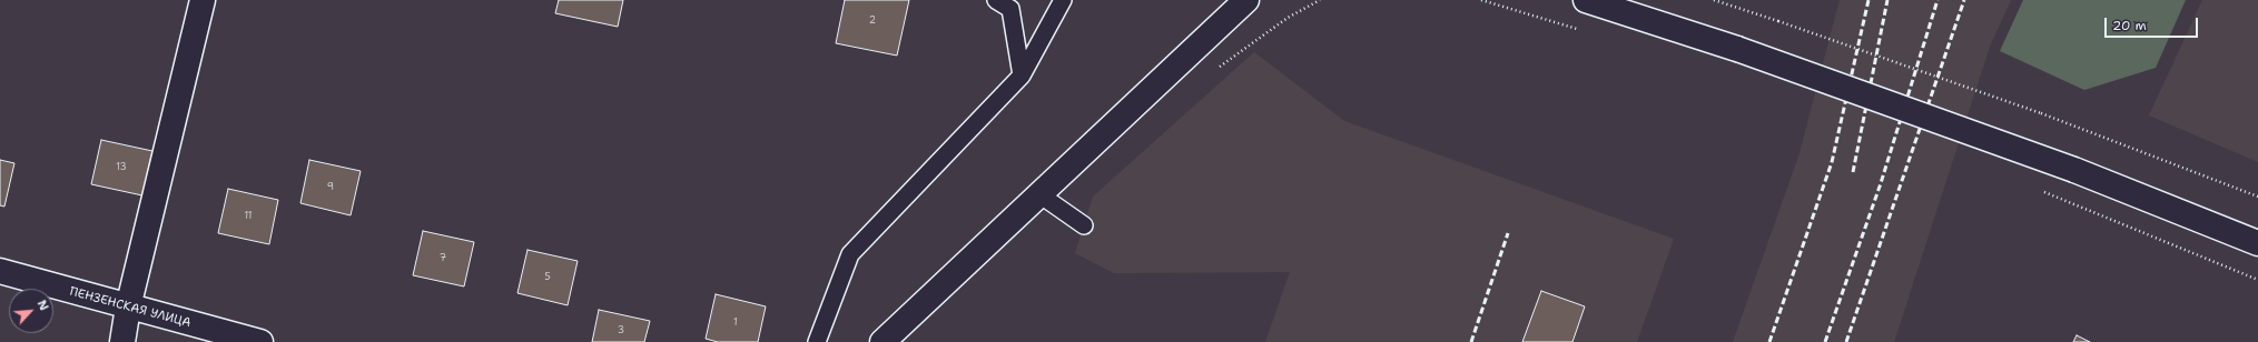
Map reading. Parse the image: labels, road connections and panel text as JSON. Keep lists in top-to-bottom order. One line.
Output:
{"streets":{"street":["ПЕНЗЕНСКАЯ УЛИЦА"]},"house_numbers":["2","13","9","11","7","5","1","3"],"scale_bar":"20 m","north":"top right"}
